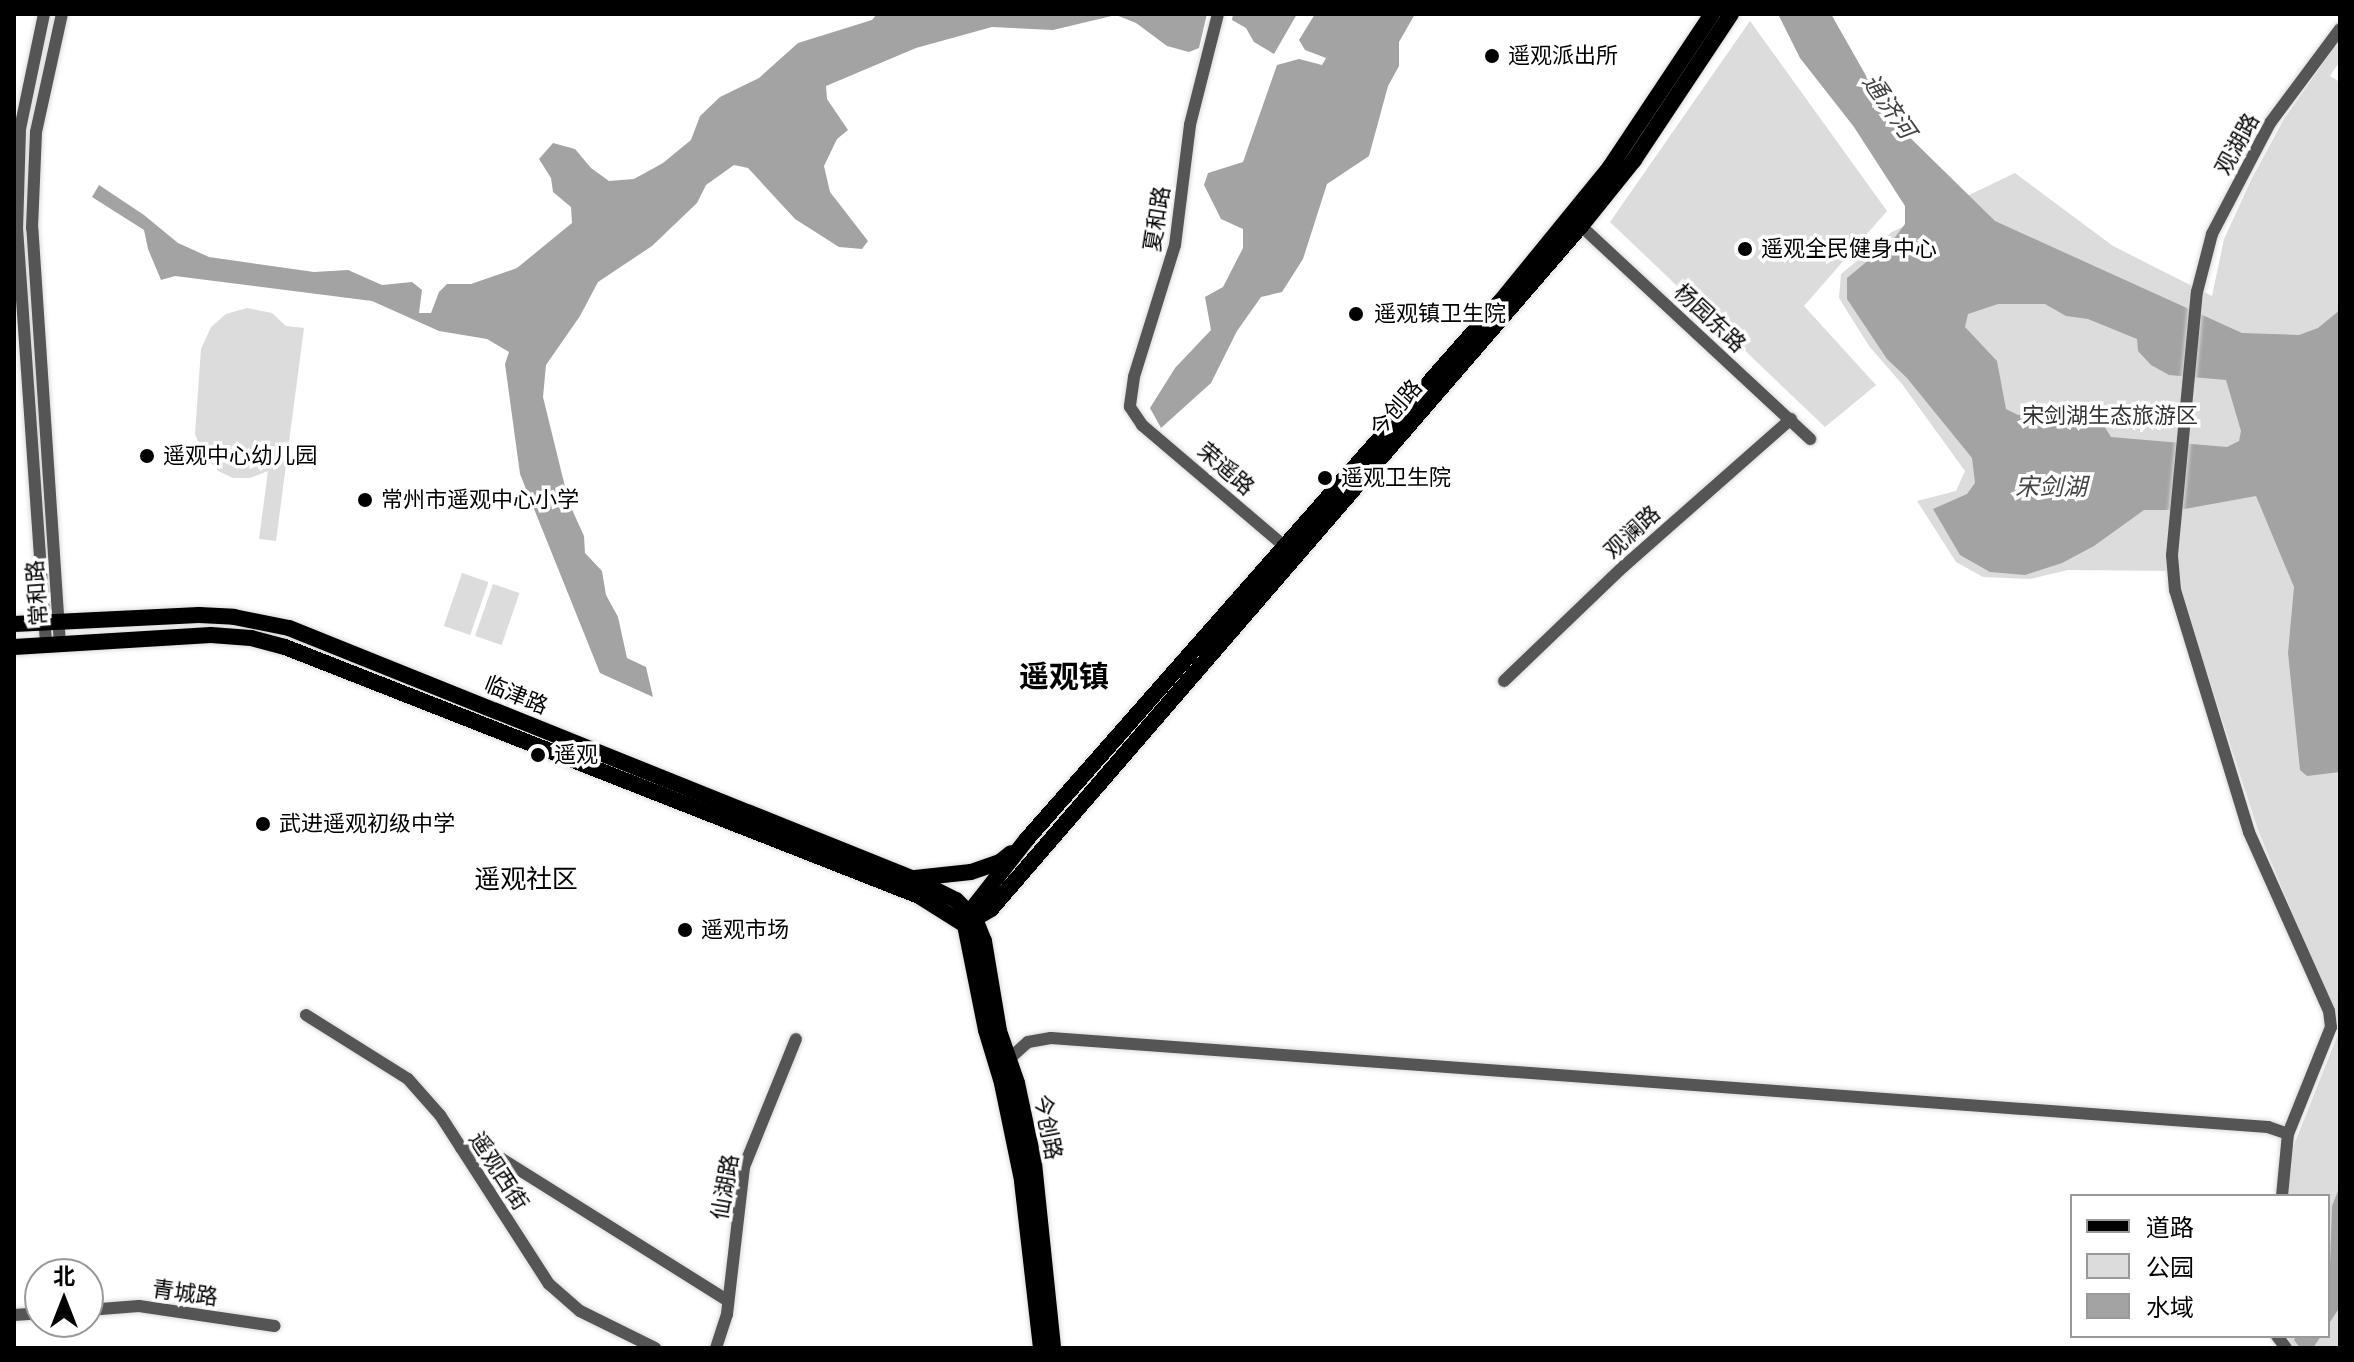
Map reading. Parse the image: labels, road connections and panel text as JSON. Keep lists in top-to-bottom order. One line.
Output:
{"streets":{"main road":["今创路","临津路"],"street":["观湖路","夏和路","杨园东路","荣遥路","观澜路","常和路","遥观西街","仙湖路","青城路"]},"crossings":[["夏和路","荣遥路"],["杨园东路","今创路"],["杨园东路","观澜路"],["今创路","荣遥路"],["今创路","临津路"],["常和路","临津路"]],"districts":["遥观镇","遥观社区"],"water":["通济河","宋剑湖"],"parks":["宋剑湖生态旅游区"],"places":["遥观派出所","遥观全民健身中心","遥观镇卫生院","遥观中心幼儿园","遥观卫生院","常州市遥观中心小学","遥观","武进遥观初级中学","遥观市场"],"legend":["道路","公园","水域"],"north":"top"}
